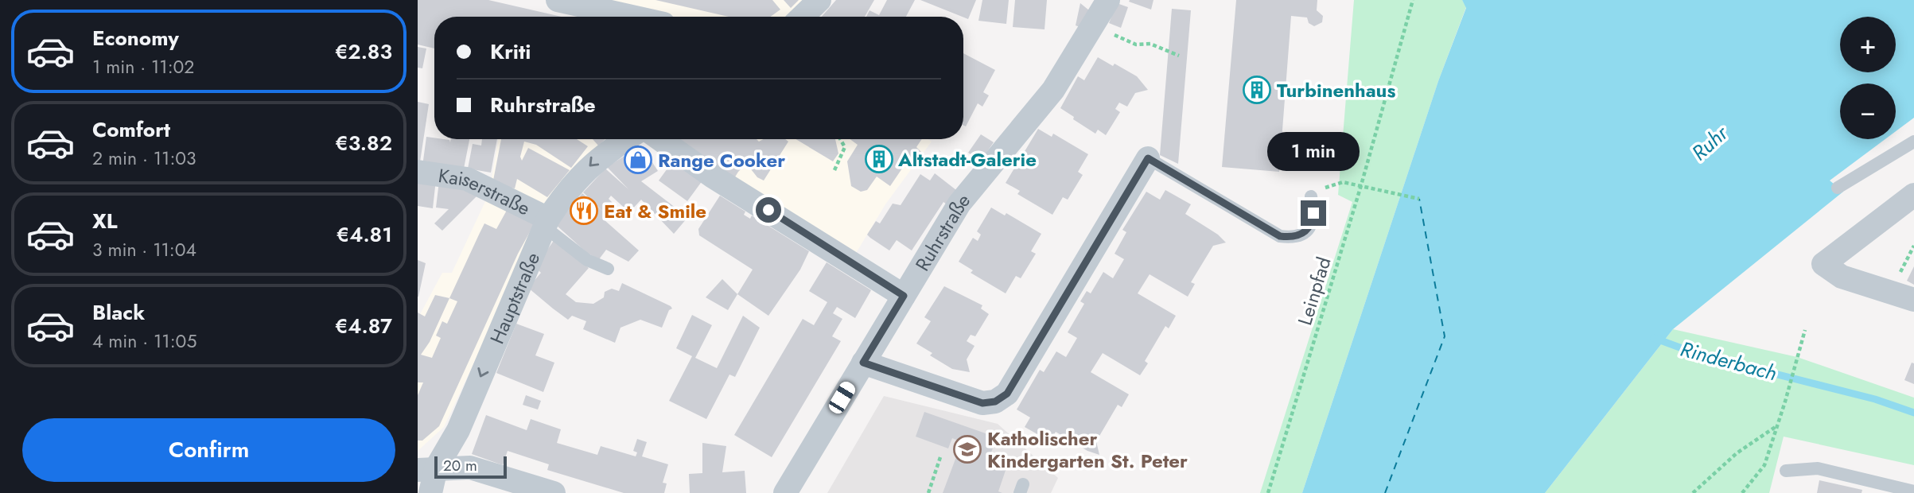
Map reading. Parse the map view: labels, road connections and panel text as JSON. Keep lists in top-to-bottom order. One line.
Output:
{"streets":{"street":["Kaiserstraße","Ruhrstraße","Hauptstraße"],"path":["Leinpfad"]},"crossings":[["Kaiserstraße","Hauptstraße"]],"one_way":["Hauptstraße"],"water":["Ruhr","Rinderbach"],"places":{"building":["Turbinenhaus","Altstadt-Galerie"],"shop":["Range Cooker"],"restaurant":["Eat & Smile"],"school or university":["Katholischer Kindergarten St. Peter"]},"scale_bar":"20 m","page":{"list":[{"name":"Economy","note":"1 min · 11:02","value":"€2.83"},{"name":"Comfort","note":"2 min · 11:03","value":"€3.82"},{"name":"XL","note":"3 min · 11:04","value":"€4.81"},{"name":"Black","note":"4 min · 11:05","value":"€4.87"}],"map_buttons":["+","−"],"banner":["Kriti","Ruhrstraße"],"bubble":"1 min","buttons":"Confirm","scale":"20 m"}}
